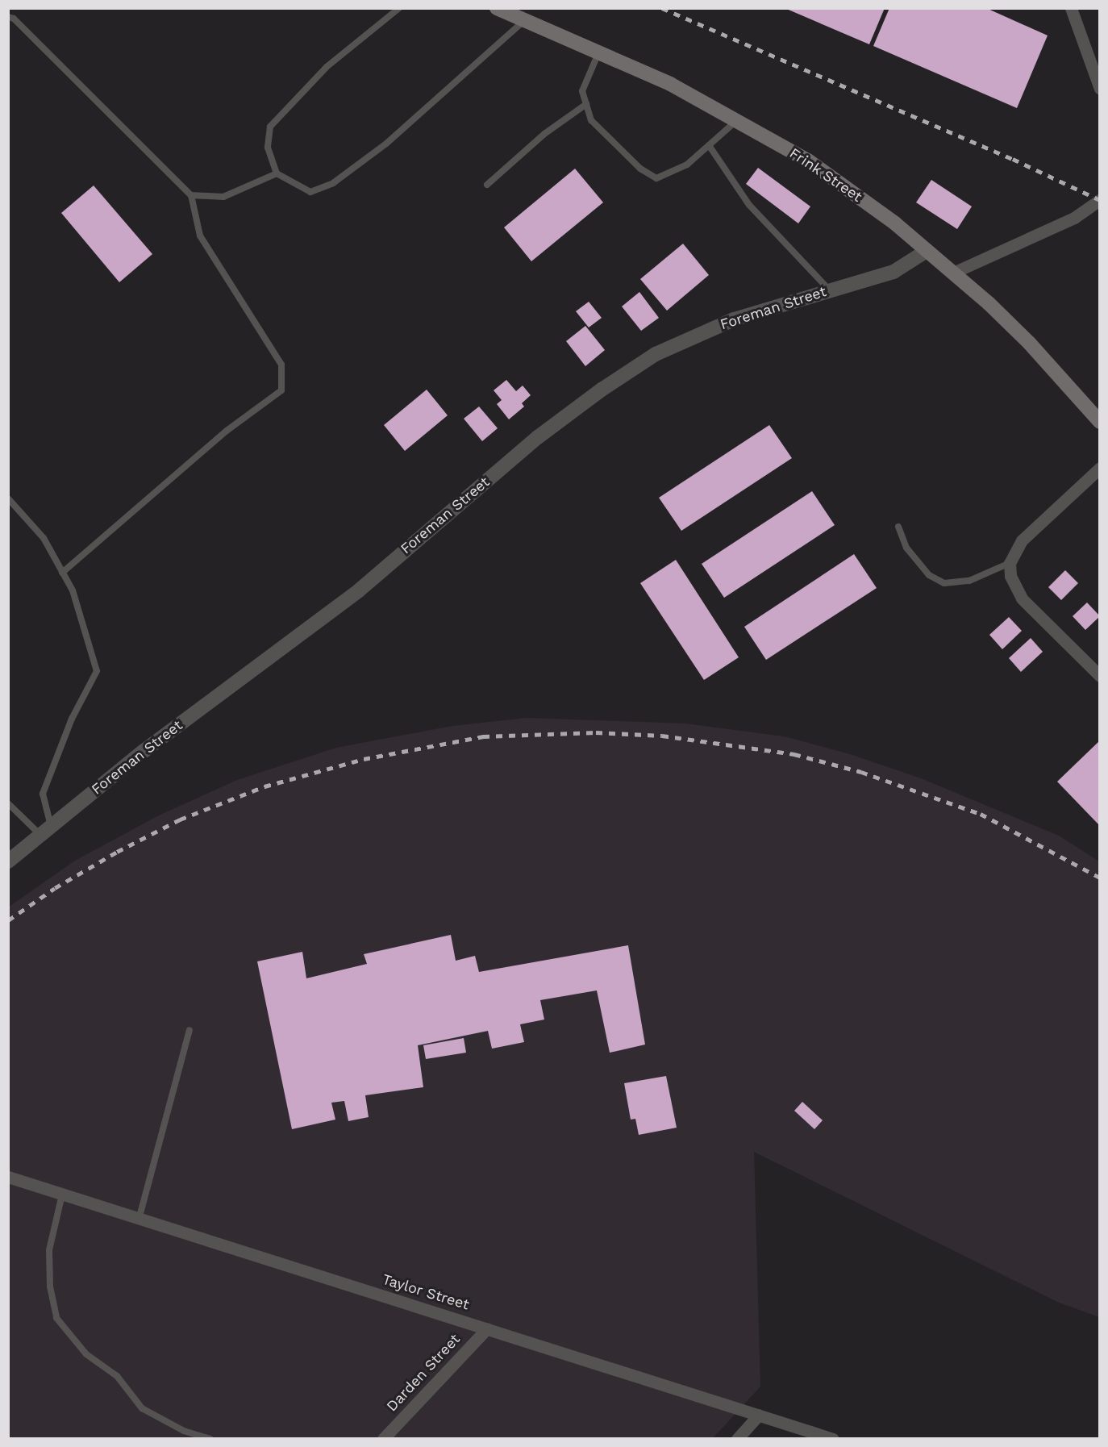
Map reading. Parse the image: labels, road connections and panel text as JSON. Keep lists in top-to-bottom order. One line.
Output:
{"streets":{"main road":["Frink Street"],"street":["Foreman Street","Taylor Street","Darden Street"]},"crossings":[["Frink Street","Foreman Street"],["Taylor Street","Darden Street"]]}
